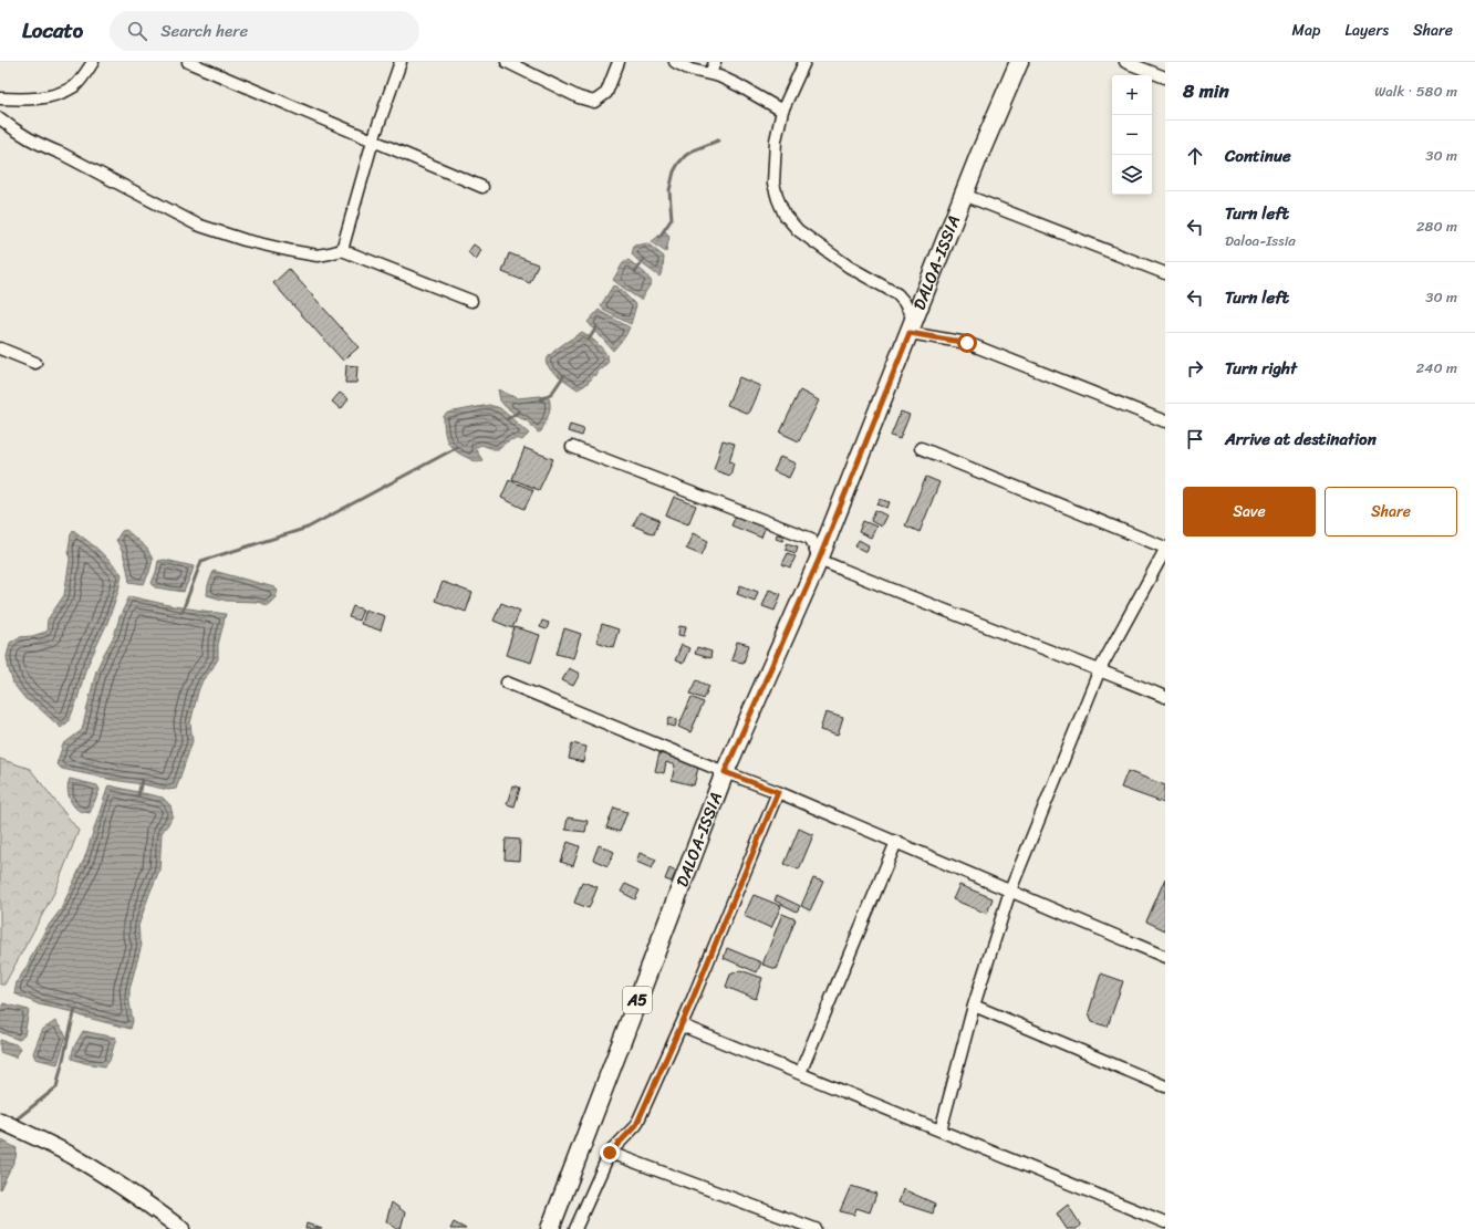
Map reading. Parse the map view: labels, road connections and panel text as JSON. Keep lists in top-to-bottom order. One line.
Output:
{"streets":{"main road":["DALOA-ISSIA","A5"]},"page":{"header":"Locato","search":"Search here","nav":["Map","Layers","Share"],"heading":["8 min","Walk · 580 m"],"map_buttons":["+","−"],"list":[["Continue","30 m"],["Turn left","Daloa-Issia","280 m"],["Turn left","30 m"],["Turn right","240 m"],"Arrive at destination"],"buttons":["Save","Share"]}}
